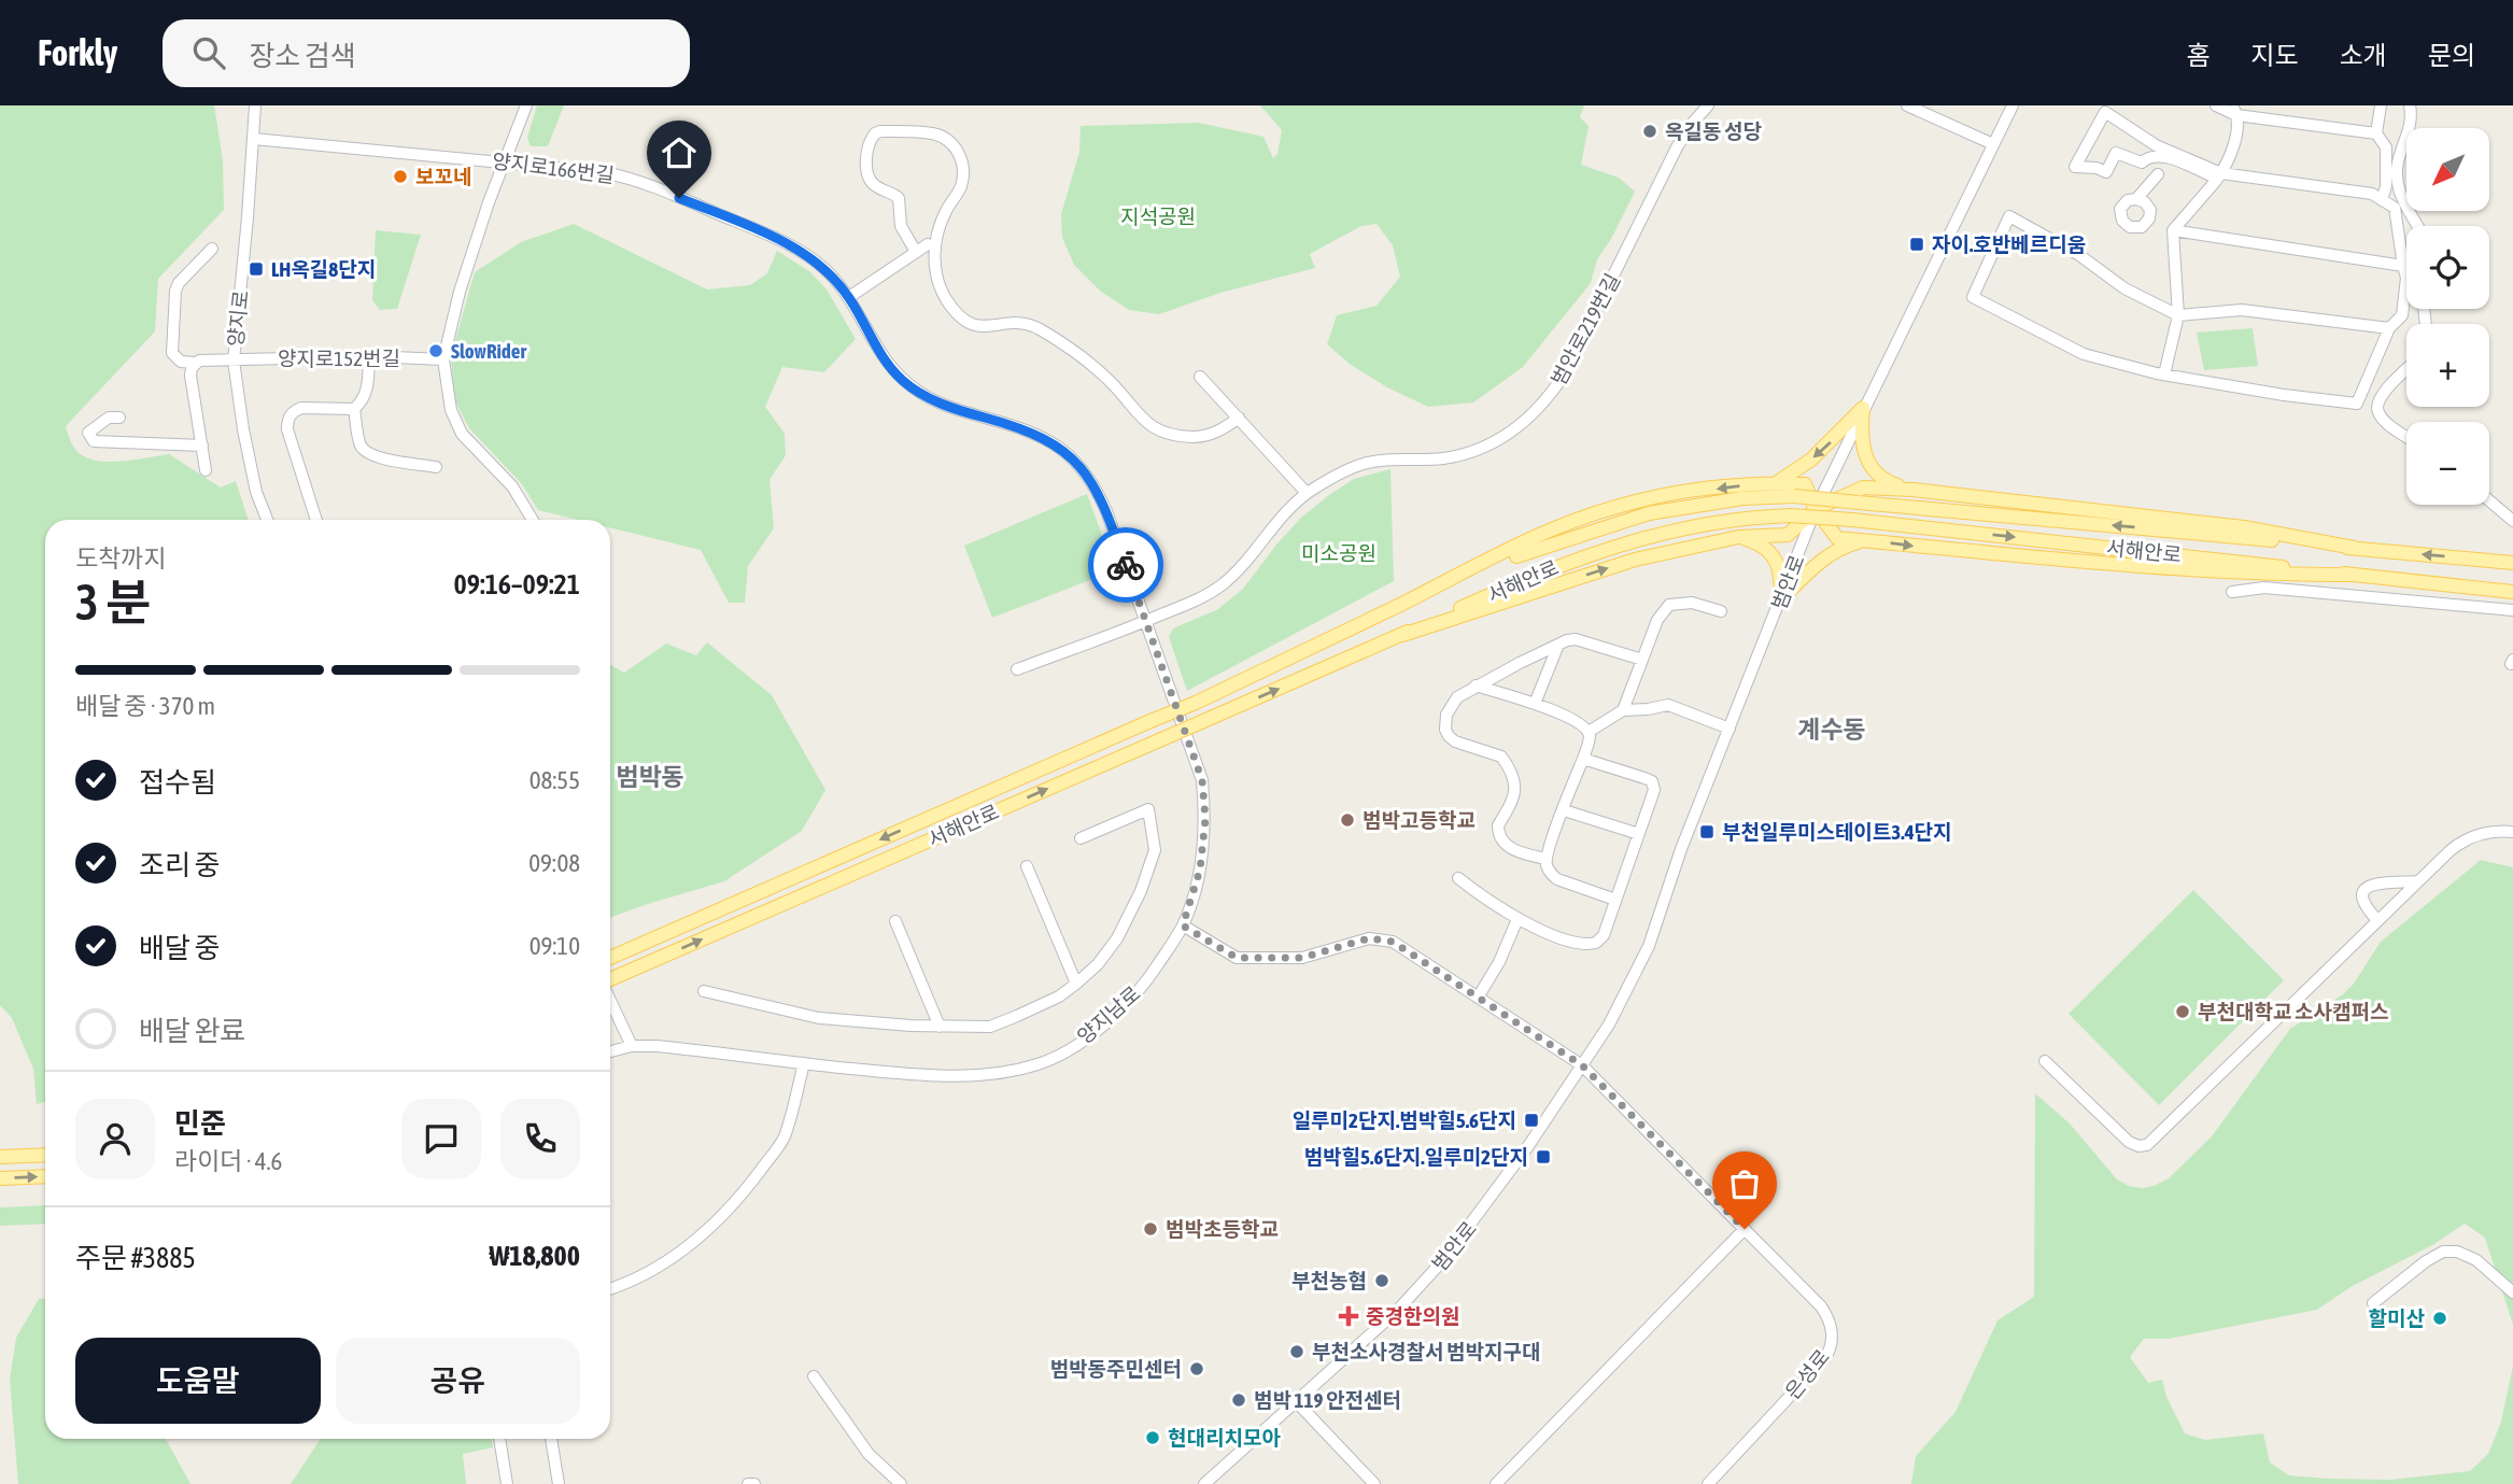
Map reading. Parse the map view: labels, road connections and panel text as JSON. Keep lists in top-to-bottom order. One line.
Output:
{"streets":{"main road":["서해안로"],"street":["양지로166번길","양지로","범안로219번길","양지로152번길","범안로","양지남로","은성로"]},"crossings":[["양지로166번길","양지로"],["양지로166번길","범안로219번길"],["양지로166번길","양지남로"],["양지로","양지로152번길"],["범안로219번길","양지남로"],["범안로","은성로"]],"districts":["계수동","범박동"],"parks":["지석공원","미소공원"],"places":{"other":["옥길동 성당","보꼬네","SlowRider","범박고등학교","부천대학교 소사캠퍼스","범박초등학교","부천농협","할미산","부천소사경찰서 범박지구대","범박동주민센터","범박 119 안전센터","현대리치모아"],"transit":["자이.호반베르디움","LH옥길8단지","부천일루미스테이트3.4단지","일루미2단지.범박힐5.6단지","범박힐5.6단지.일루미2단지"],"health":["중경한의원"]},"north":"bottom left","page":{"header":"Forkly","search":"장소 검색","nav":["홈","지도","소개","문의"],"map_buttons":["+","−"],"heading":["3 분","도착까지","09:16–09:21"],"panel":["민준","라이더 · 4.6","주문 #3885","₩18,800"],"bar":"배달 중 · 370 m","list":[["접수됨","08:55"],["조리 중","09:08"],["배달 중","09:10"],"배달 완료"],"buttons":["도움말","공유"]}}
